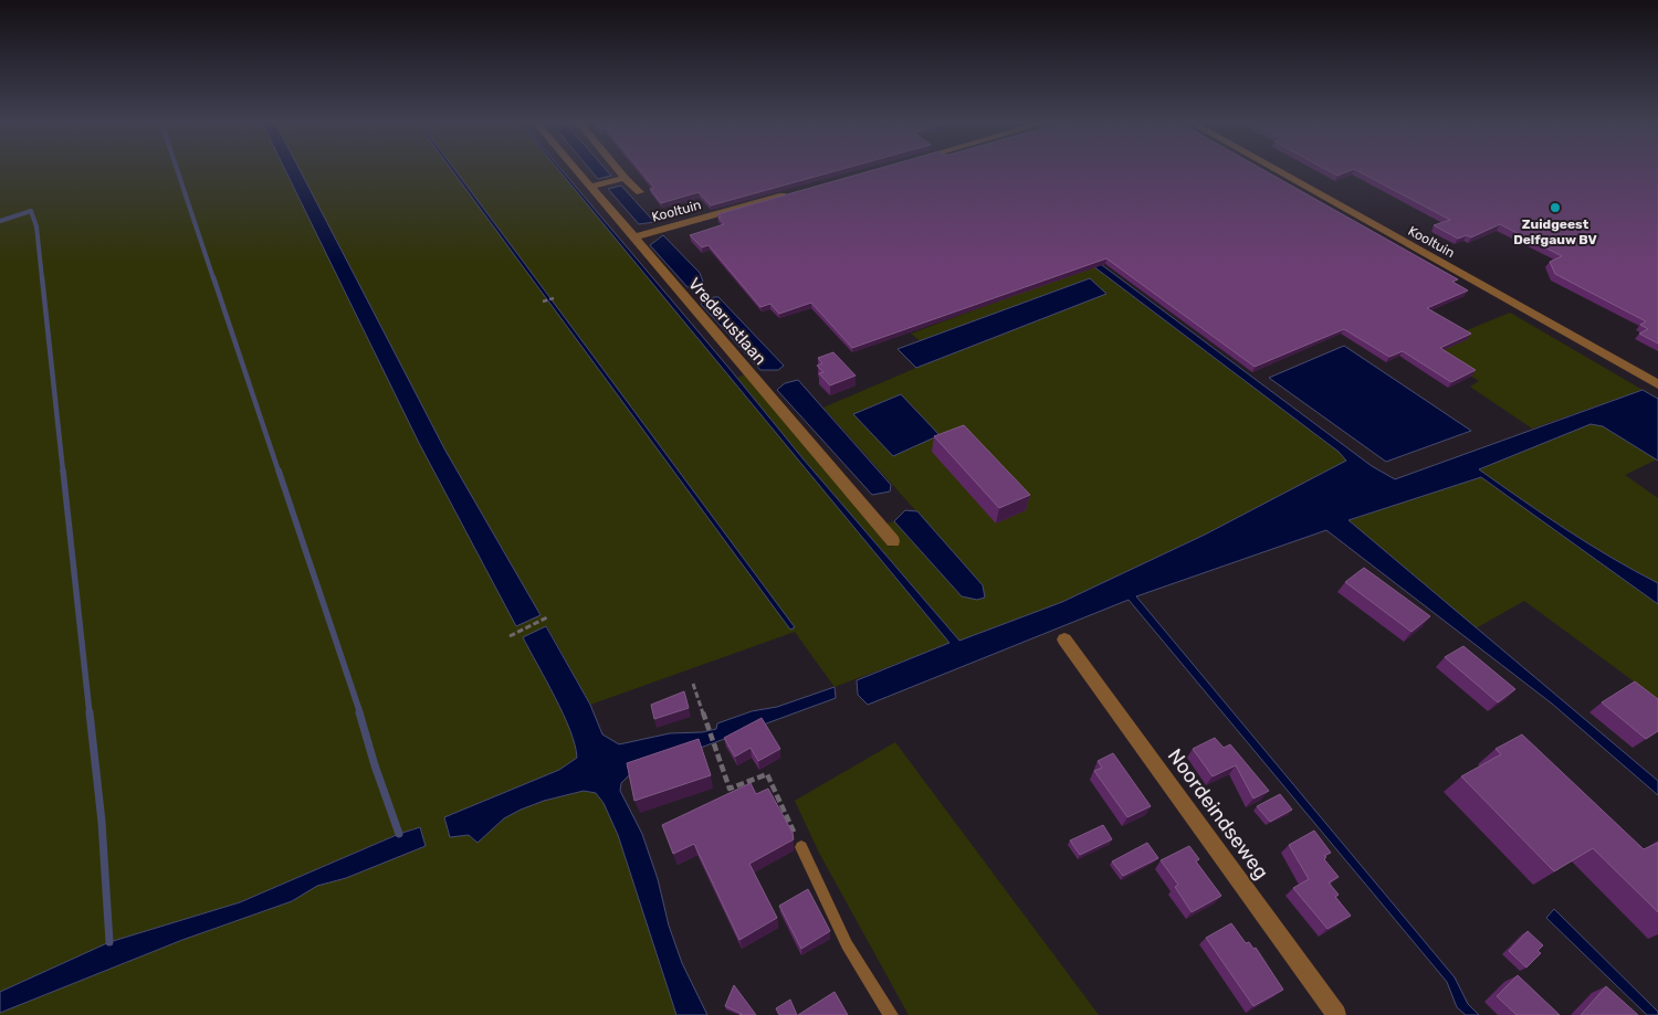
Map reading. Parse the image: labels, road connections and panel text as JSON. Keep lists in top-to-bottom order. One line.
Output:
{"streets":{"street":["Kooltuin","Vrederustlaan","Noordeindseweg"]},"crossings":[["Kooltuin","Vrederustlaan"]],"places":["Zuidgeest Delfgauw BV"]}
